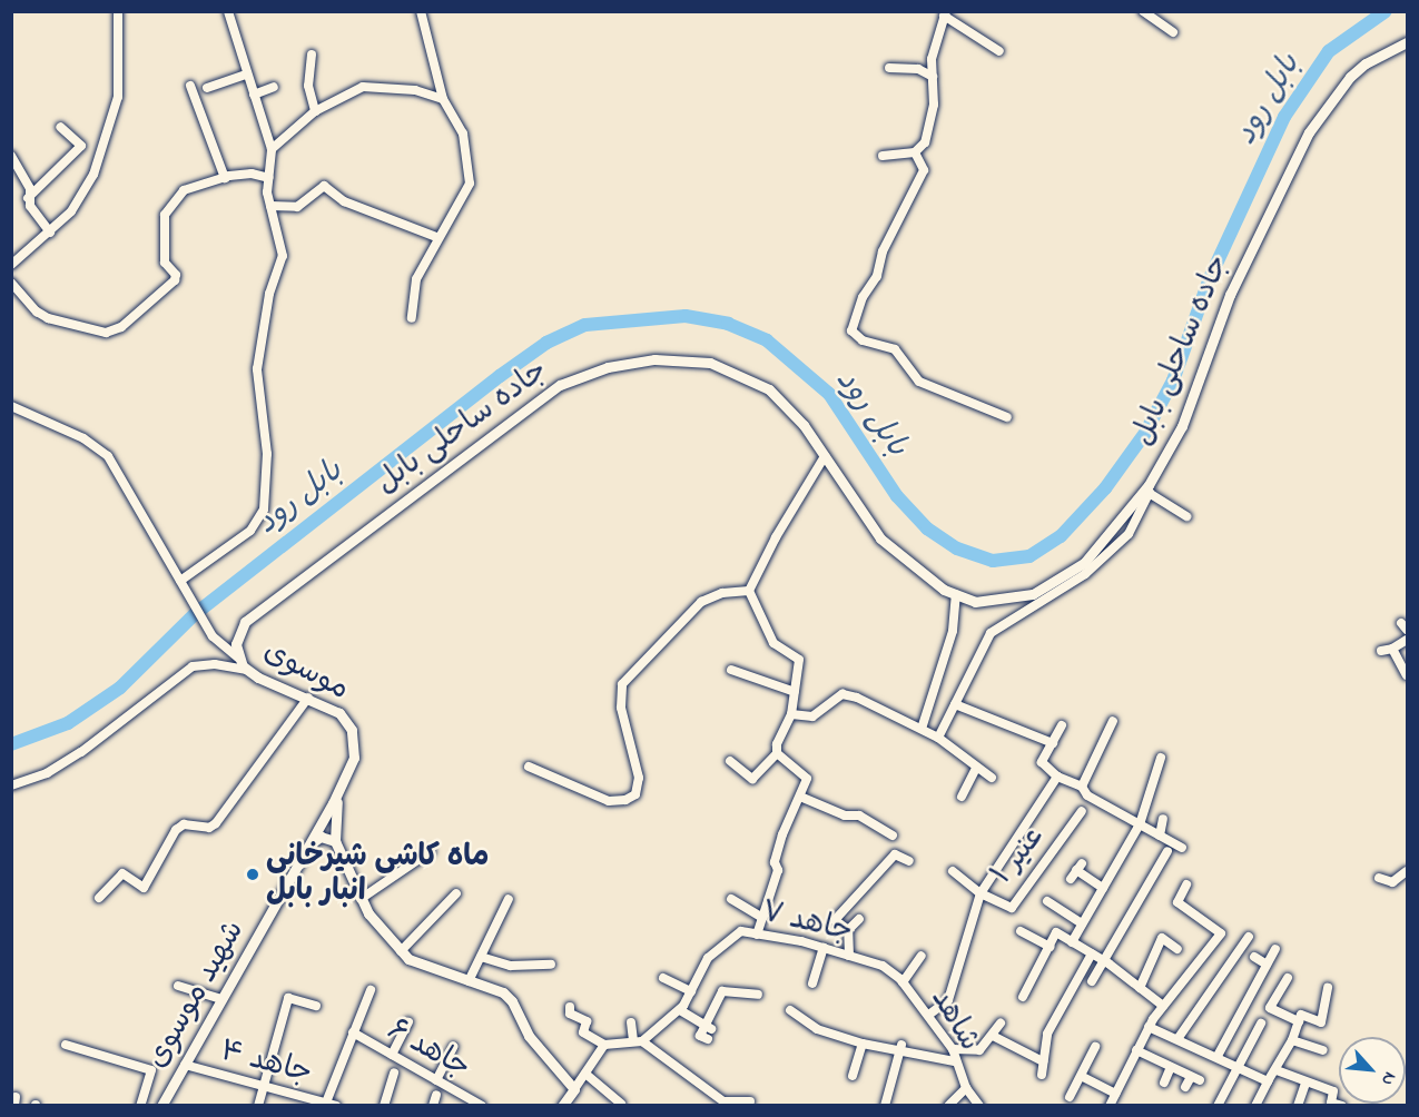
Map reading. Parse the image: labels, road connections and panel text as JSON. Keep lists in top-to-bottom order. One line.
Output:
{"streets":{"main road":["جاده ساحلی بابل","موسوی","شهید موسوی"],"street":["عنیر ۱","جاهد ۷","شاهد","جاهد ۶","جاهد ۴"]},"crossings":[["جاده ساحلی بابل","موسوی"],["موسوی","شهید موسوی"],["جاهد ۷","شاهد"],["شهید موسوی","جاهد ۴"]],"water":["بابل رود"],"places":["ماه کاشی شیرخانی انبار بابل"],"north":"bottom right"}
